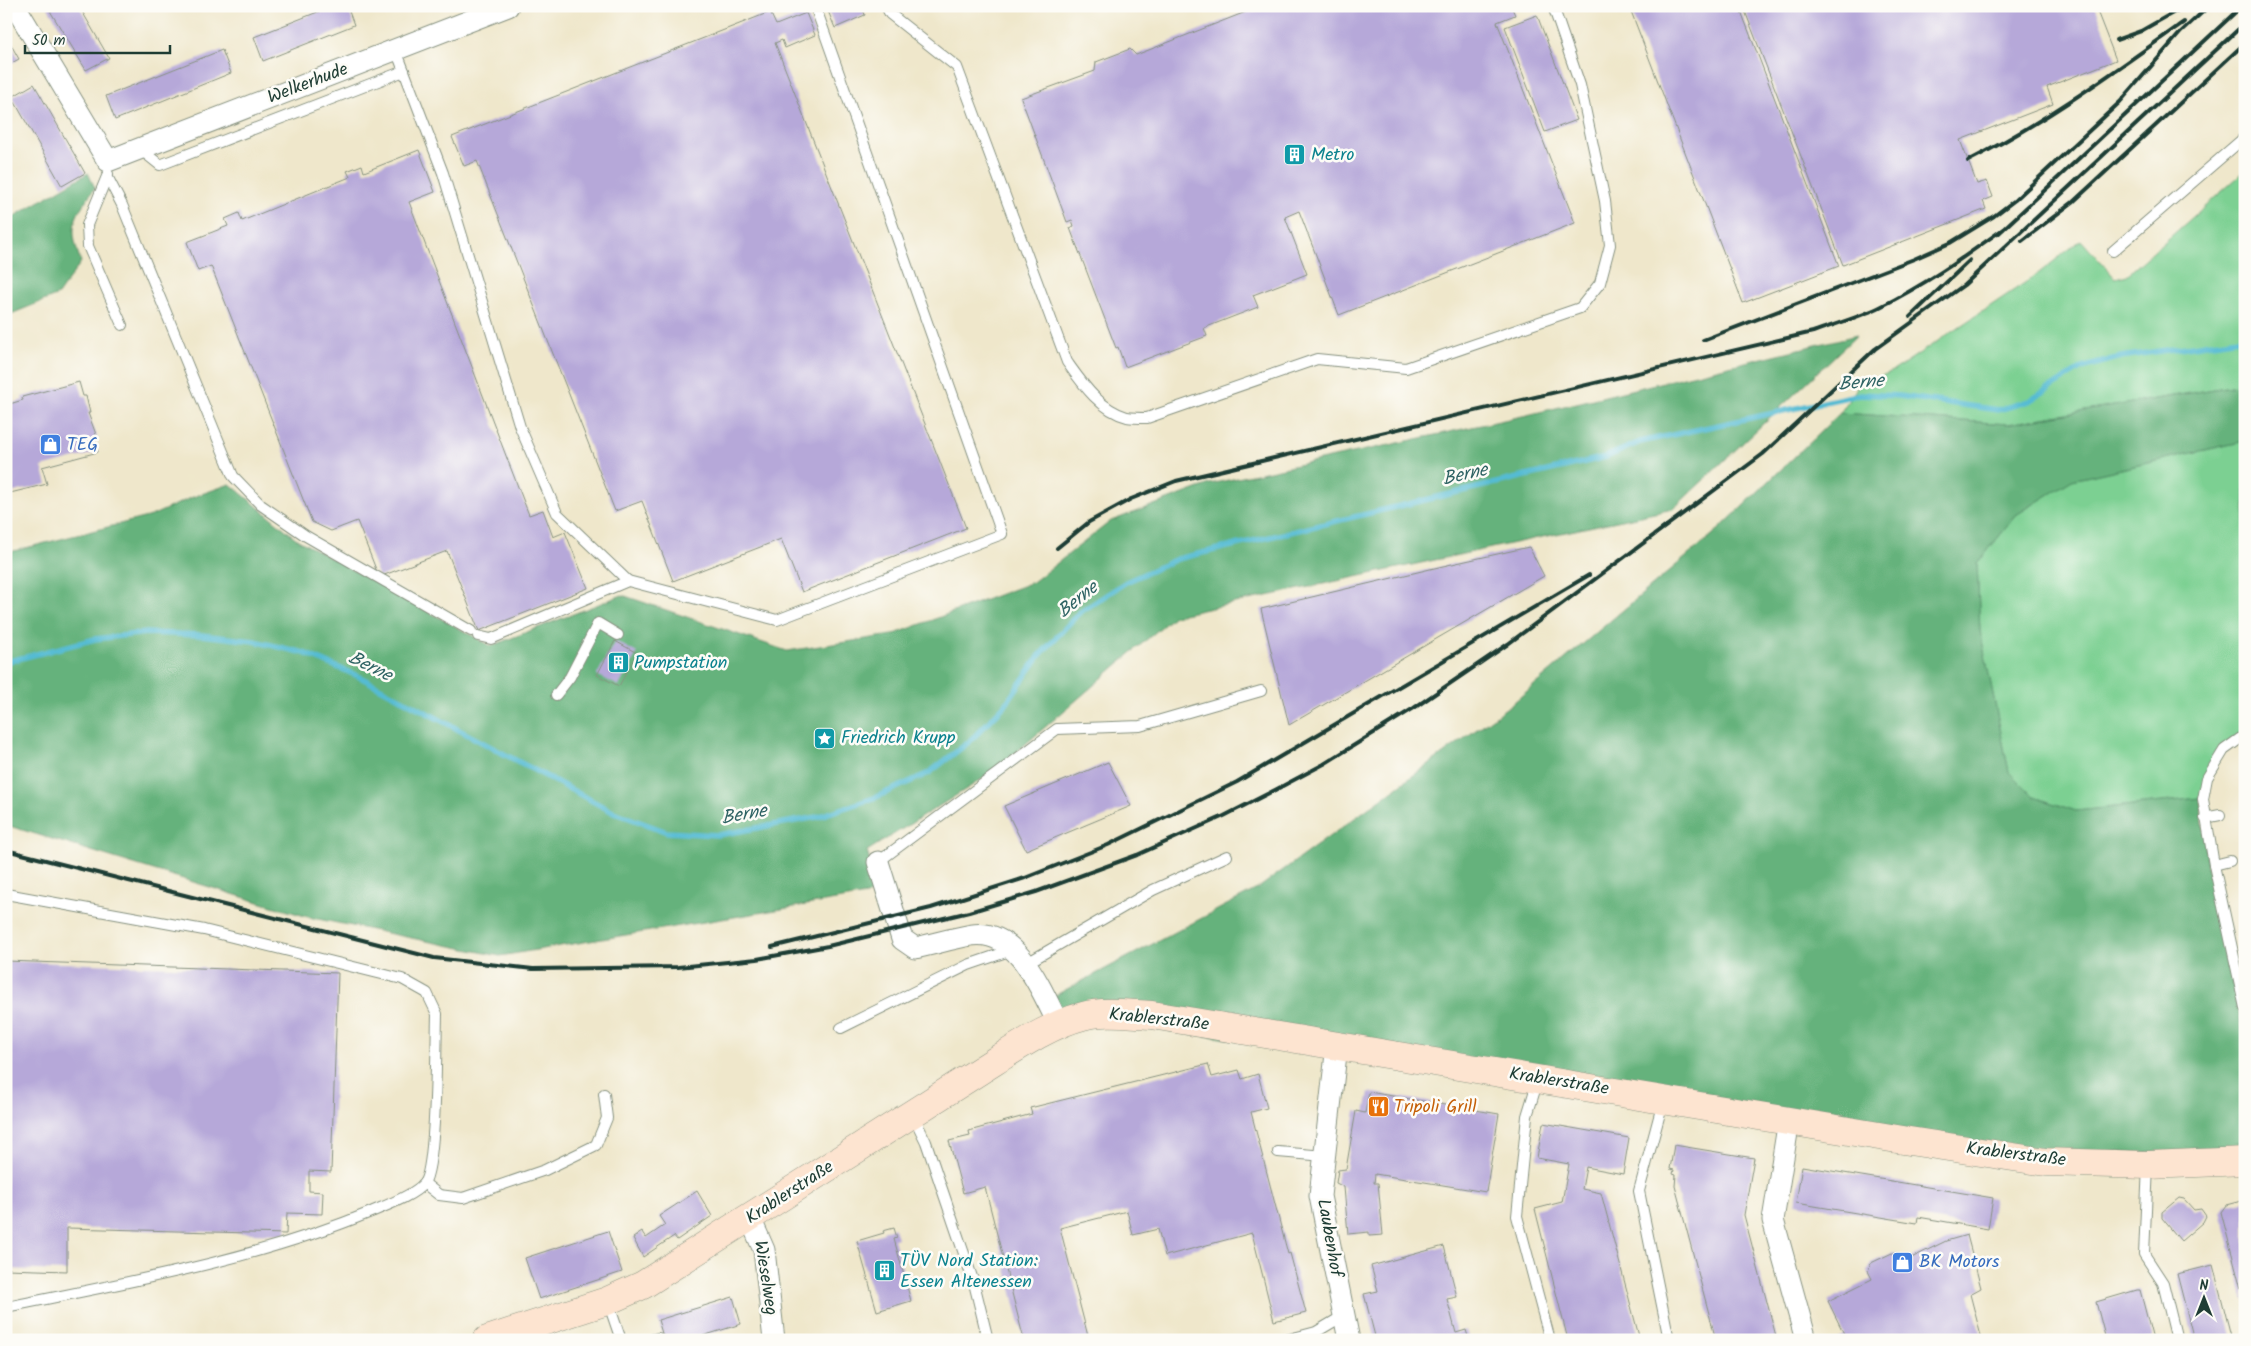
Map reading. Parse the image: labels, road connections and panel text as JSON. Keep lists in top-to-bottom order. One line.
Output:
{"streets":{"street":["Welkerhude","Krablerstraße","Laubenhof","Wieselweg"]},"crossings":[["Krablerstraße","Laubenhof"],["Krablerstraße","Wieselweg"]],"water":["Berne"],"places":{"building":["Metro","Pumpstation","TÜV Nord Station: Essen Altenessen"],"shop":["TEG","BK Motors"],"place":["Friedrich Krupp"],"restaurant":["Tripoli Grill"]},"scale_bar":"50 m","north":"top"}
